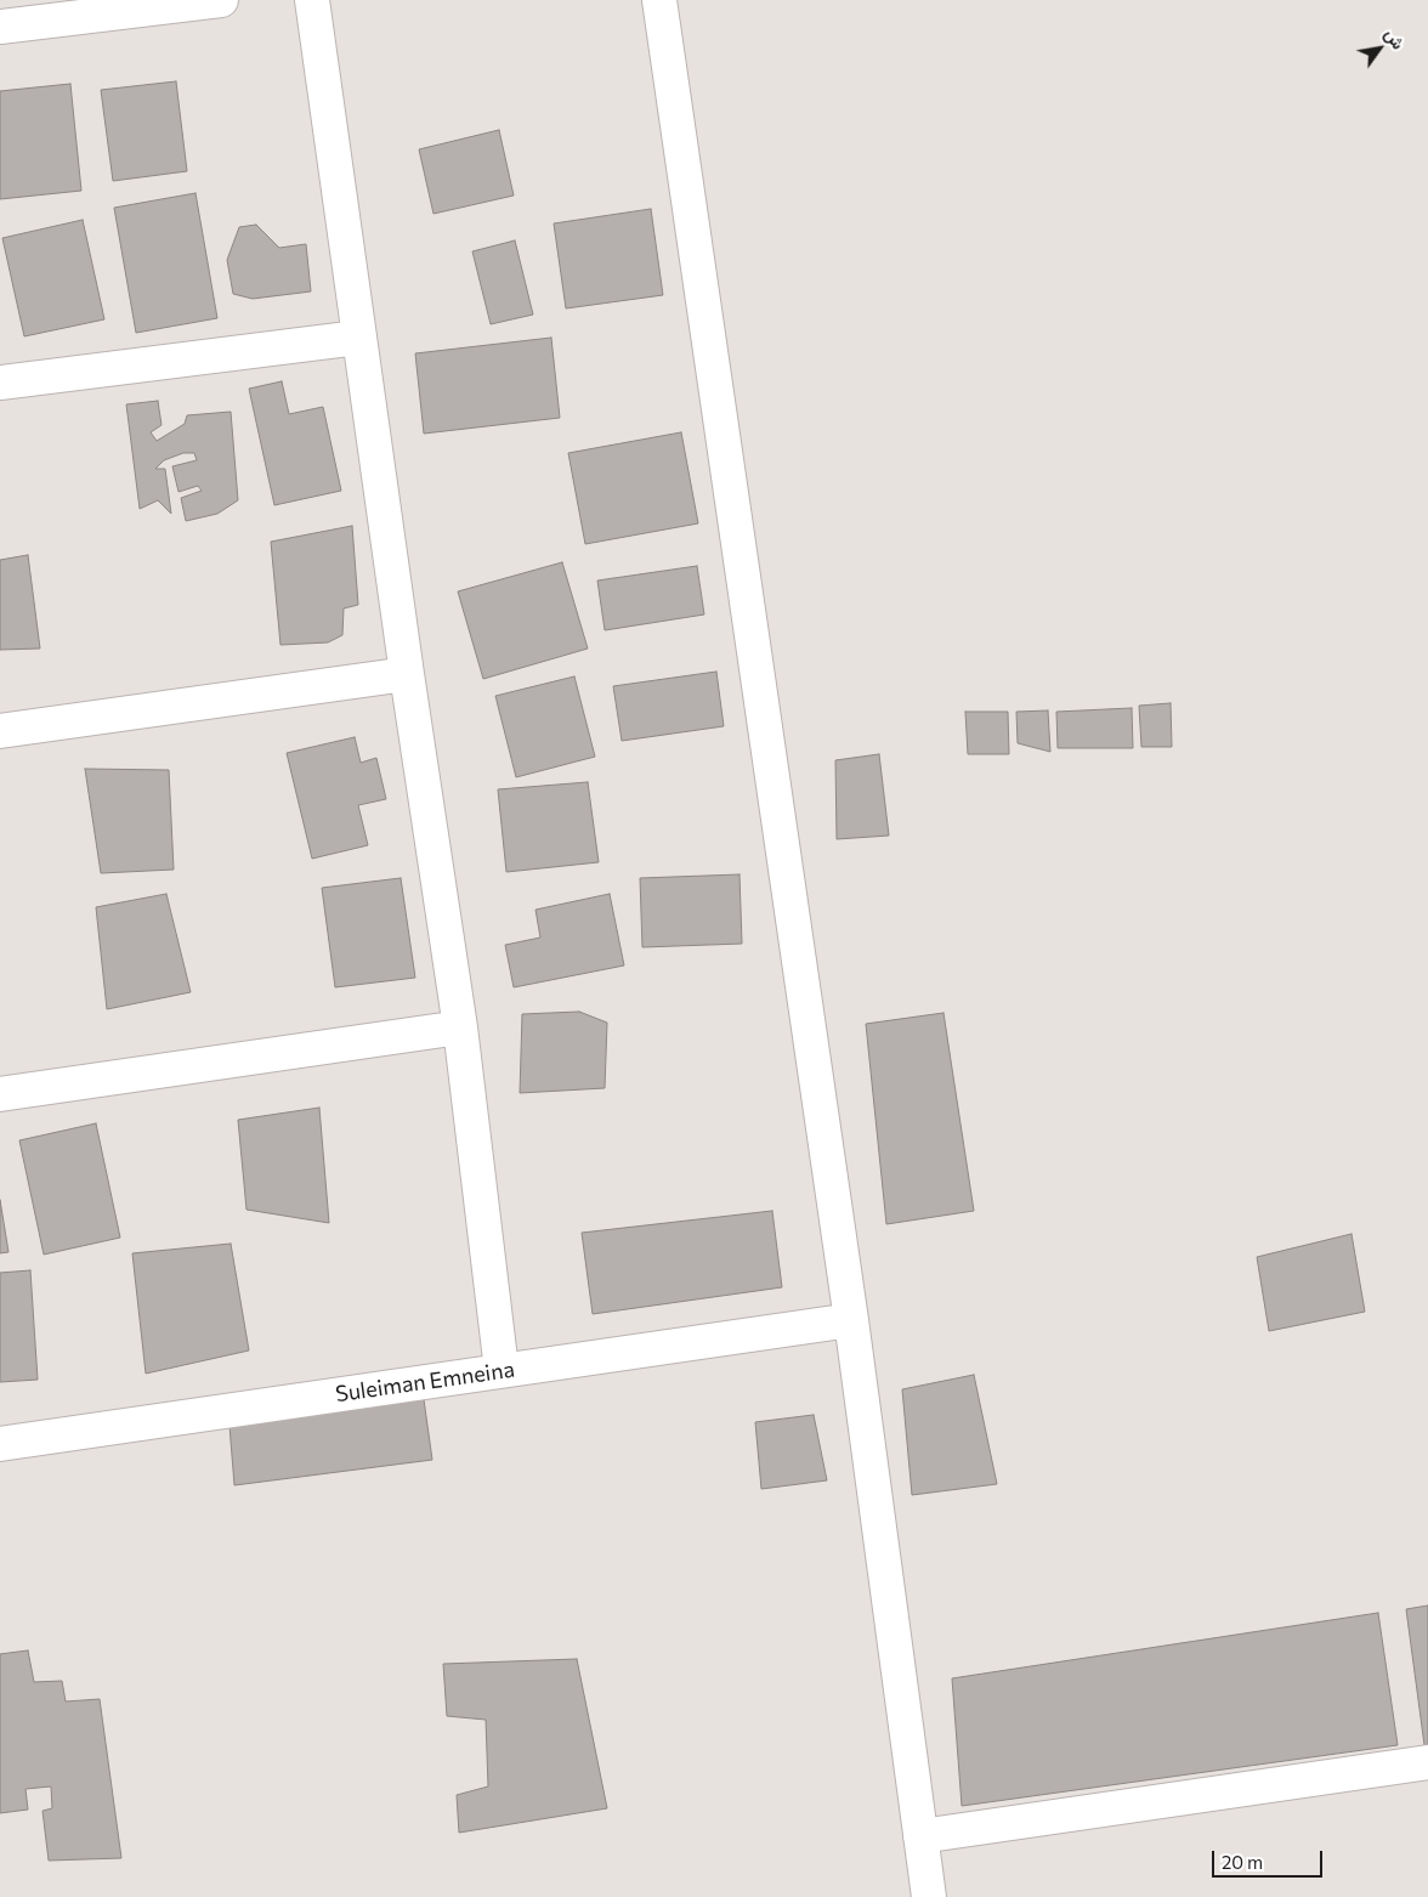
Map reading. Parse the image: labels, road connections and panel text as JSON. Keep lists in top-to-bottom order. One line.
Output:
{"streets":{"street":["Suleiman Emneina"]},"scale_bar":"20 m","north":"top right"}
